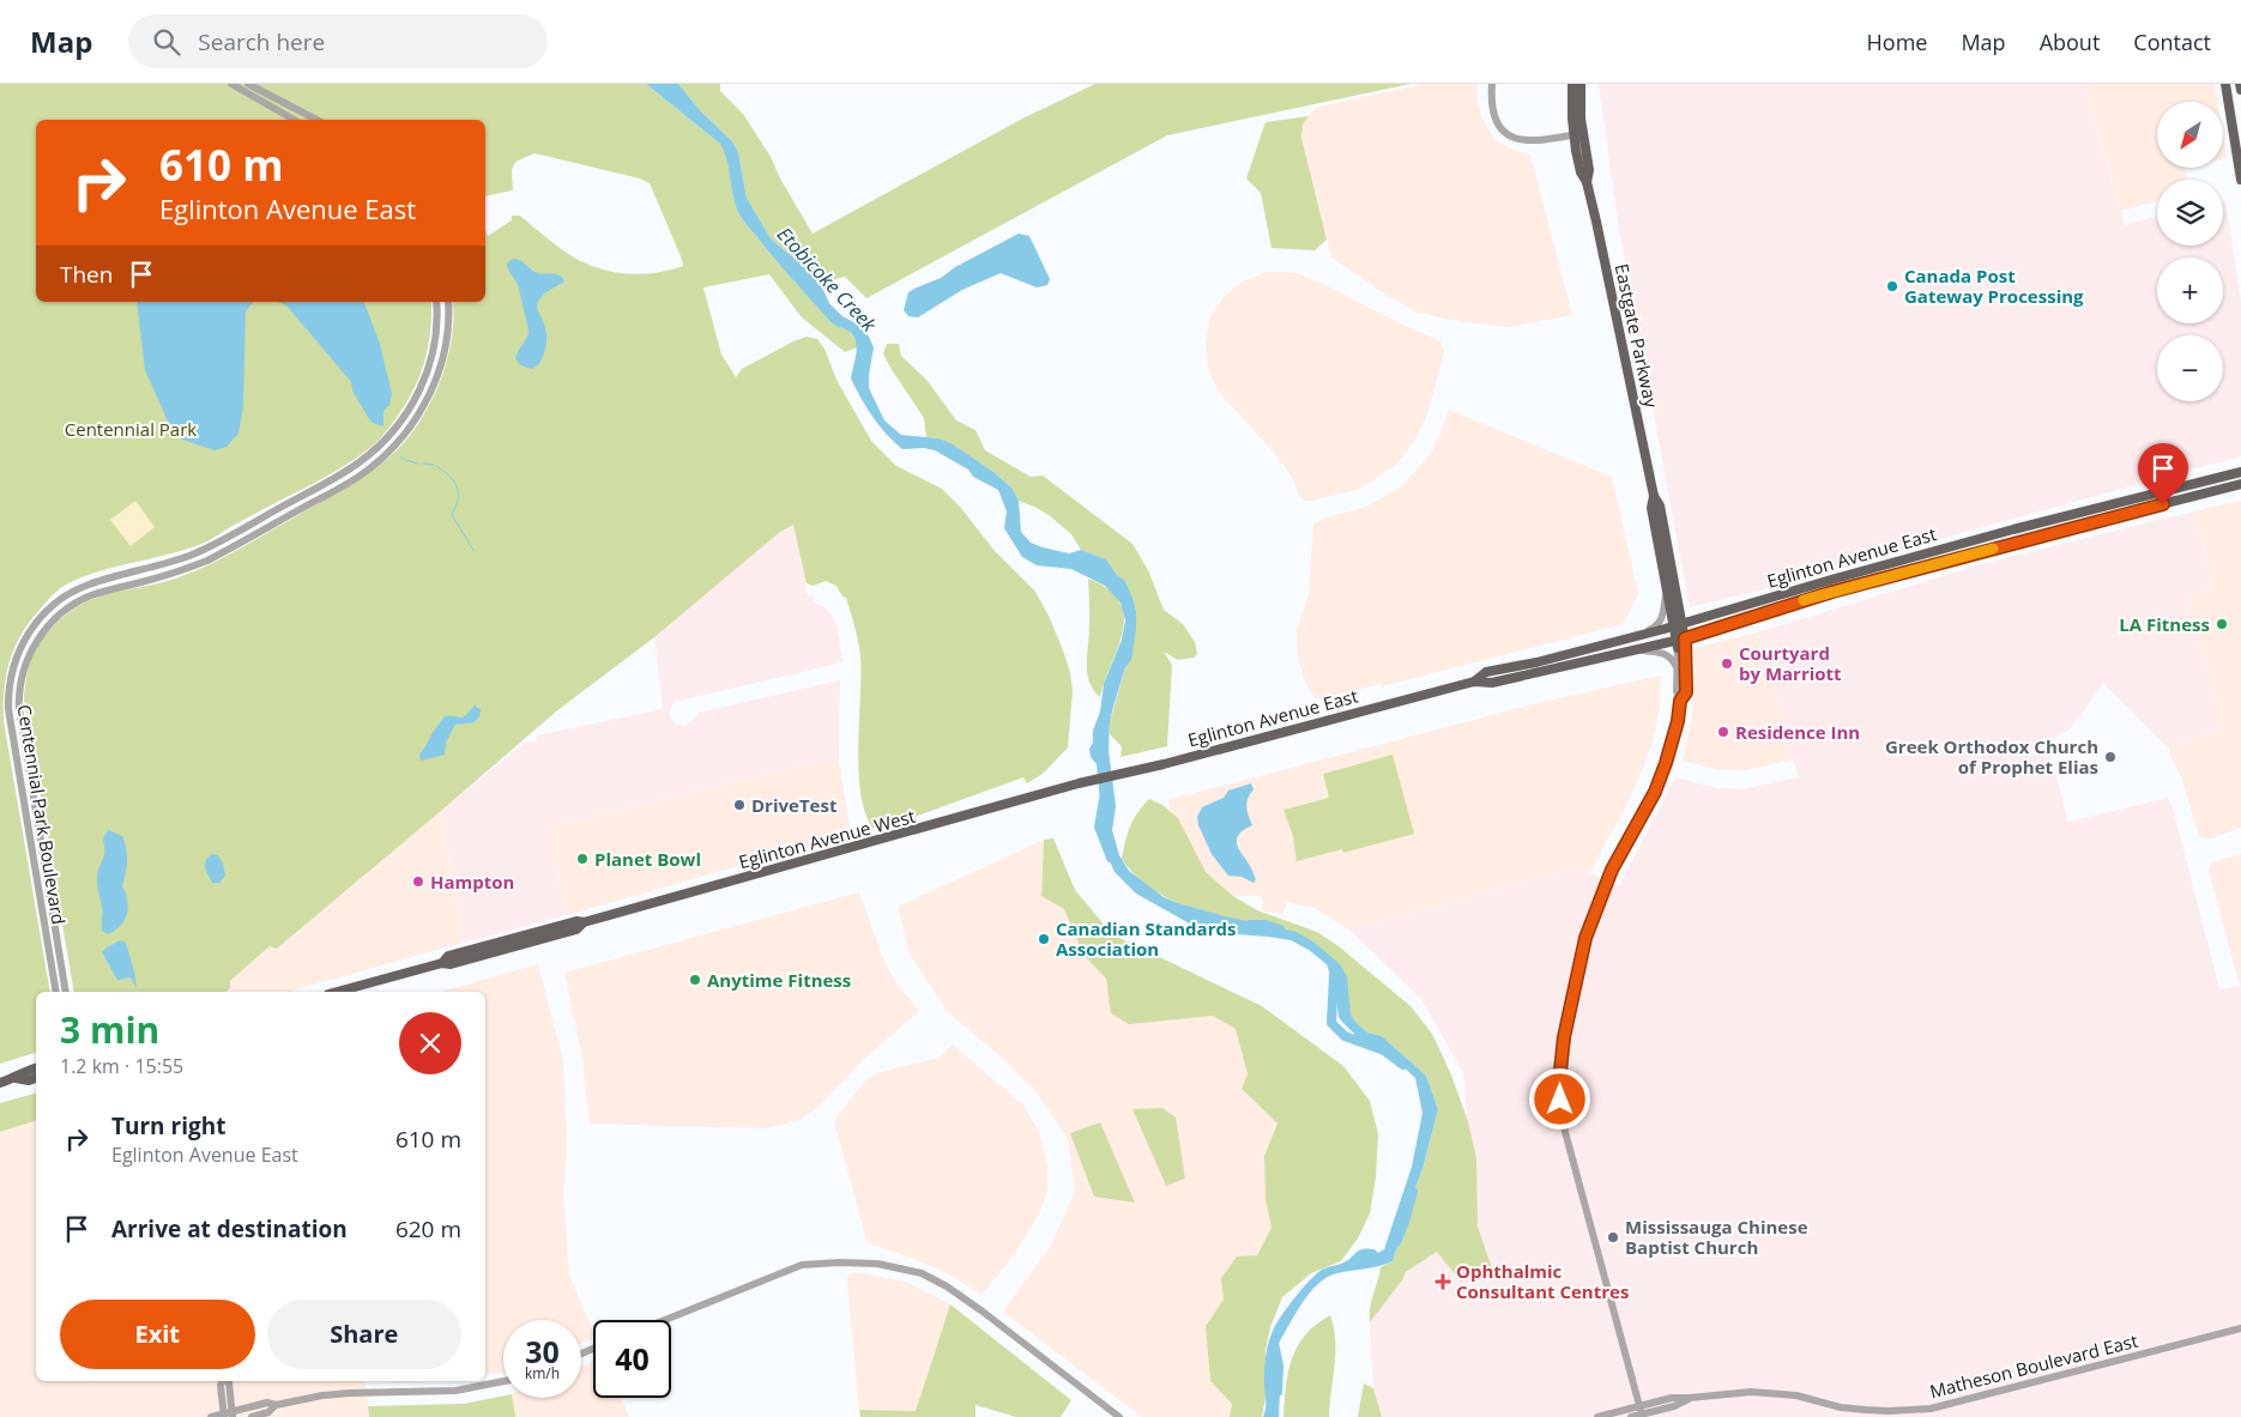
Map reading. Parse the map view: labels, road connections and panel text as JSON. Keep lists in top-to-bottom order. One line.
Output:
{"streets":{"main road":["Eastgate Parkway","Eglinton Avenue East","Eglinton Avenue West"],"street":["Centennial Park Boulevard","Matheson Boulevard East"]},"crossings":[["Eastgate Parkway","Eglinton Avenue East"],["Eglinton Avenue East","Eglinton Avenue West"]],"water":["Etobicoke Creek"],"parks":["Centennial Park"],"places":{"other":["Canada Post Gateway Processing","LA Fitness","Courtyard by Marriott","Residence Inn","Greek Orthodox Church of Prophet Elias","DriveTest","Planet Bowl","Hampton","Canadian Standards Association","Anytime Fitness","Mississauga Chinese Baptist Church"],"health":["Ophthalmic Consultant Centres"]},"north":"bottom left","page":{"header":"Map","search":"Search here","nav":["Home","Map","About","Contact"],"map_buttons":["+","−"],"turn":["610 m","Eglinton Avenue East"],"then":"Then","heading":["3 min","1.2 km · 15:55"],"list":[{"name":"Turn right","note":"Eglinton Avenue East","value":"610 m"},{"name":"Arrive at destination","value":"620 m"}],"buttons":["Exit","Share"],"speed":"30 km/h","limit":"40"}}
